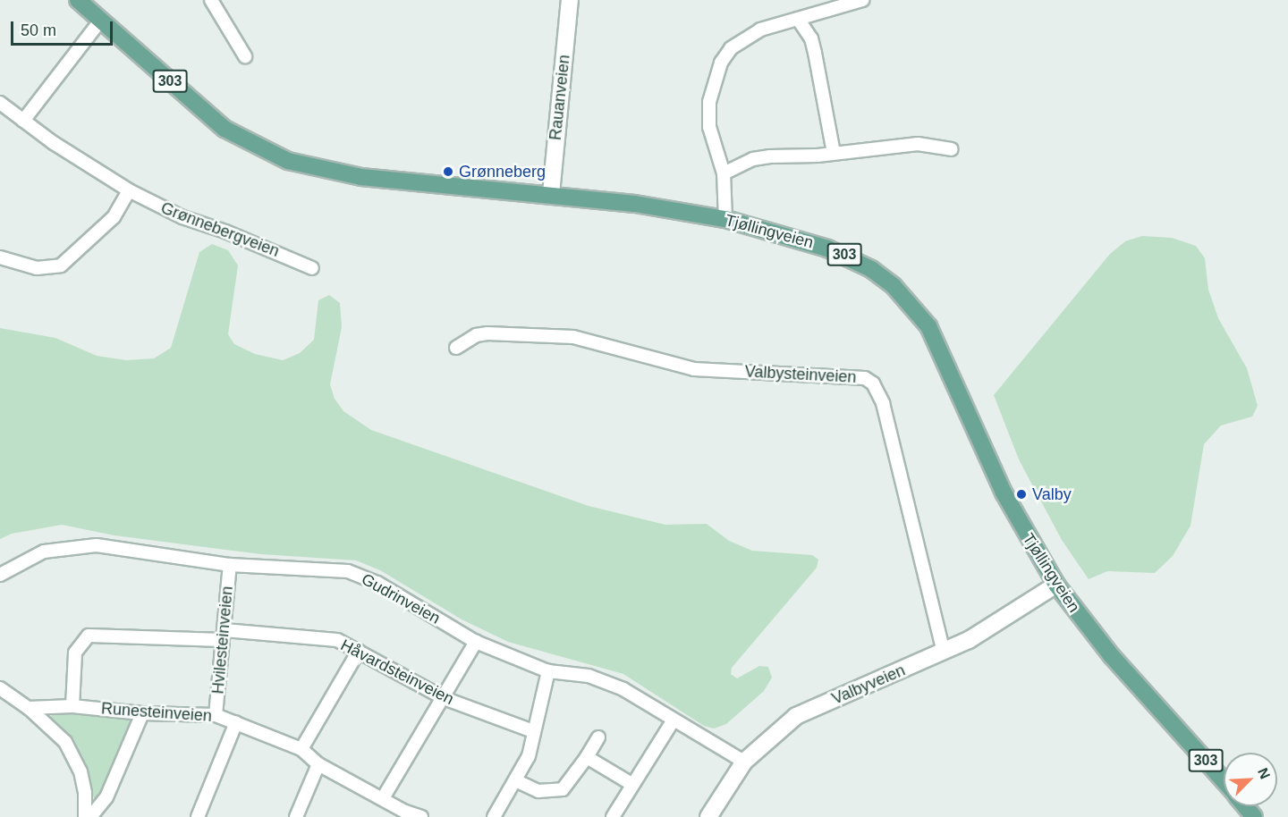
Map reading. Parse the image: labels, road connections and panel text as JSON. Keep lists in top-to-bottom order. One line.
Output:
{"streets":{"main road":["303","Tjøllingveien"],"street":["Rauanveien","Grønnebergveien","Valbysteinveien","Gudrinveien","Hvilesteinveien","Håvardsteinveien","Valbyveien","Runesteinveien"]},"crossings":[["Rauanveien","Tjøllingveien"],["Tjøllingveien","Valbyveien"],["Valbysteinveien","Valbyveien"],["Gudrinveien","Hvilesteinveien"],["Gudrinveien","Valbyveien"],["Hvilesteinveien","Håvardsteinveien"],["Hvilesteinveien","Runesteinveien"],["Håvardsteinveien","Runesteinveien"]],"places":["Grønneberg","Valby"],"scale_bar":"50 m","north":"top right"}
